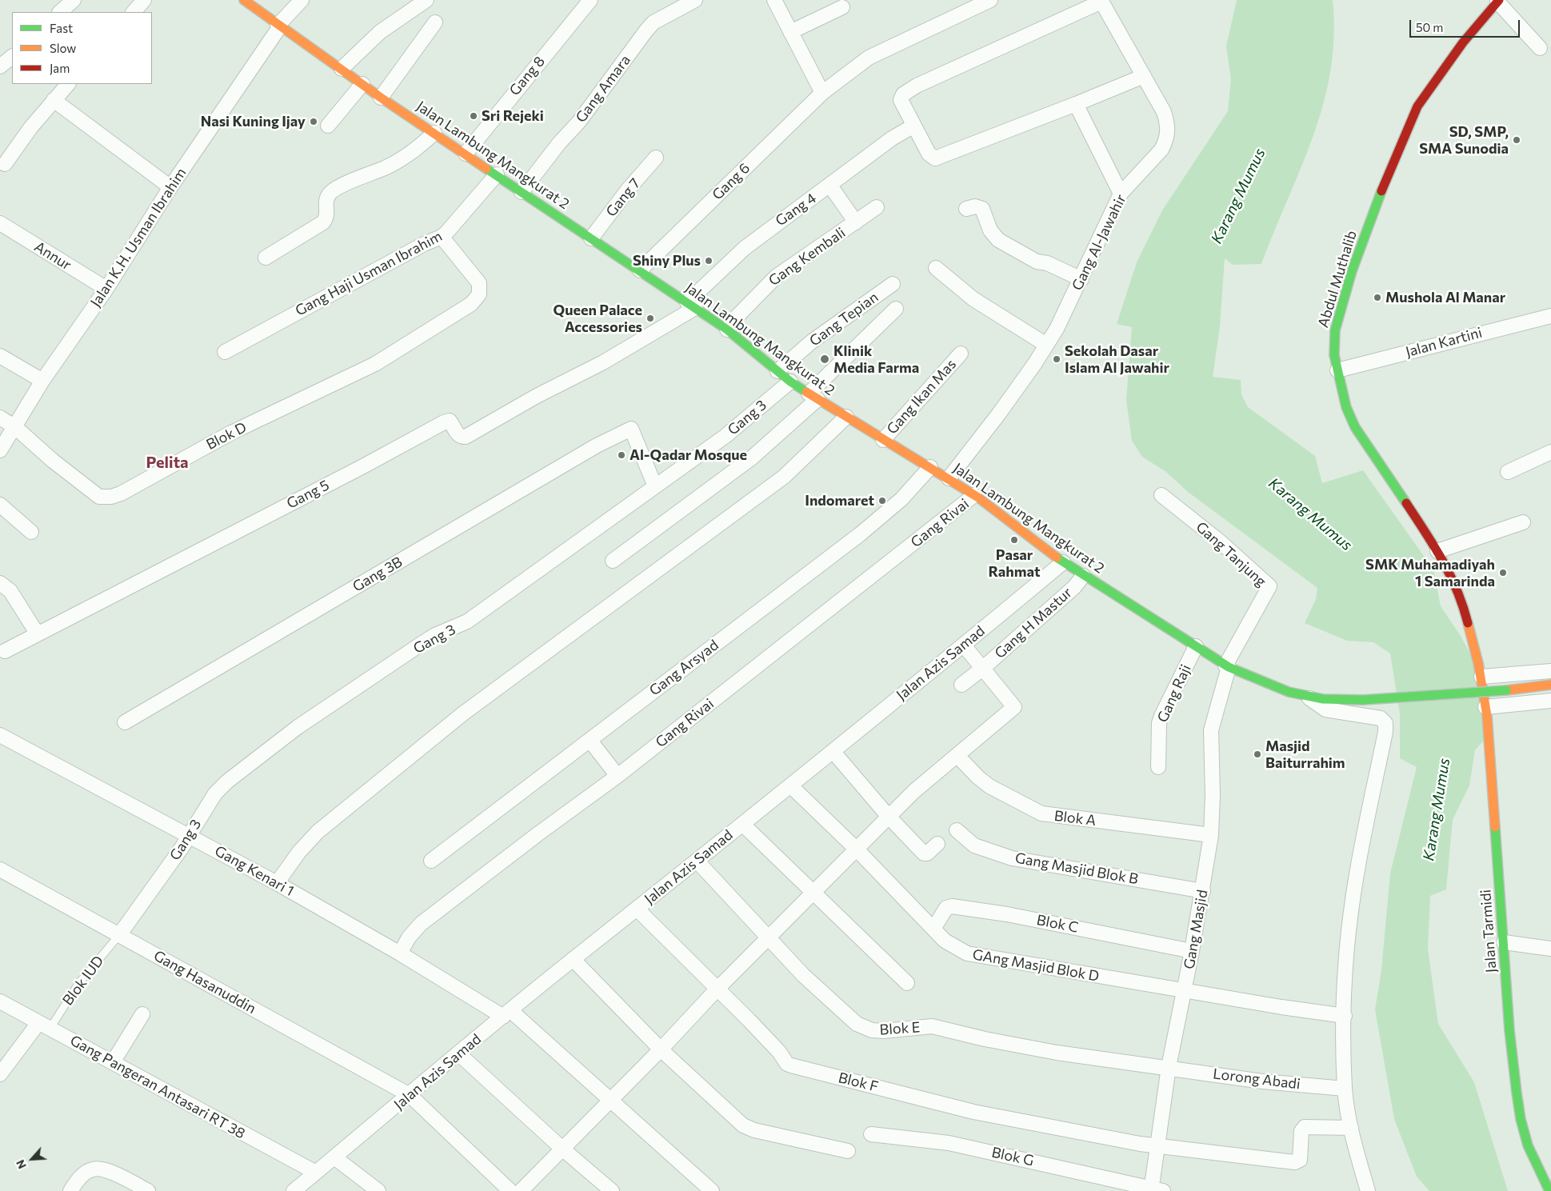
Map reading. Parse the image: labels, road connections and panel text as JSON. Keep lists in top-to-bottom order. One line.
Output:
{"streets":{"street":["Gang 8","Gang Amara","Jalan Lambung Mangkurat 2","Gang 6","Gang 7","Gang 4","Jalan K.H. Usman Ibrahim","Gang Al-Jawahir","Annur","Gang Kembali","Gang Haji Usman Ibrahim","Abdul Muthalib","Gang Tepian","Jalan Kartini","Gang Ikan Mas","Gang 3","Blok D","Gang 5","Gang Rivai","Gang Tanjung","Gang 3B","Gang H Mastur","Jalan Azis Samad","Gang Arsyad","Gang Raji","Blok A","Gang Masjid Blok B","Gang Kenari 1","Blok C","Gang Masjid","Jalan Tarmidi","GAng Masjid Blok D","Gang Hasanuddin","Blok E","Lorong Abadi","Blok F","Gang Pangeran Antasari RT 38","Blok G"],"lane":["Blok IUD"]},"crossings":[["Gang 8","Jalan Lambung Mangkurat 2"],["Gang Amara","Jalan Lambung Mangkurat 2"],["Jalan Lambung Mangkurat 2","Gang 6"],["Jalan Lambung Mangkurat 2","Gang 7"],["Jalan Lambung Mangkurat 2","Gang 4"],["Jalan Lambung Mangkurat 2","Jalan K.H. Usman Ibrahim"],["Jalan Lambung Mangkurat 2","Gang Al-Jawahir"],["Jalan Lambung Mangkurat 2","Gang Kembali"],["Jalan Lambung Mangkurat 2","Gang Haji Usman Ibrahim"],["Jalan Lambung Mangkurat 2","Gang Tepian"],["Jalan Lambung Mangkurat 2","Gang Ikan Mas"],["Jalan Lambung Mangkurat 2","Gang 3"],["Jalan Lambung Mangkurat 2","Gang Rivai"],["Jalan Lambung Mangkurat 2","Gang Tanjung"],["Jalan Lambung Mangkurat 2","Gang H Mastur"],["Jalan Lambung Mangkurat 2","Jalan Azis Samad"],["Jalan Lambung Mangkurat 2","Gang Arsyad"],["Jalan Lambung Mangkurat 2","Gang Raji"],["Jalan Lambung Mangkurat 2","Gang Masjid"],["Gang 4","Gang 5"],["Jalan K.H. Usman Ibrahim","Annur"],["Jalan K.H. Usman Ibrahim","Blok D"],["Gang Haji Usman Ibrahim","Blok D"],["Abdul Muthalib","Jalan Kartini"],["Abdul Muthalib","Jalan Tarmidi"],["Gang 3","Gang 3B"],["Gang 3","Gang Kenari 1"],["Gang 3","Blok IUD"],["Gang 3","Gang Hasanuddin"],["Gang Rivai","Gang Kenari 1"],["Gang Tanjung","Gang Masjid"],["Jalan Azis Samad","Gang Kenari 1"],["Jalan Azis Samad","GAng Masjid Blok D"],["Jalan Azis Samad","Gang Hasanuddin"],["Jalan Azis Samad","Blok E"],["Jalan Azis Samad","Blok F"],["Jalan Azis Samad","Gang Pangeran Antasari RT 38"],["Blok A","Gang Masjid"],["Gang Masjid Blok B","Gang Masjid"],["Blok C","Gang Masjid"],["Blok C","GAng Masjid Blok D"],["Gang Masjid","GAng Masjid Blok D"],["Gang Masjid","Blok E"],["Gang Masjid","Lorong Abadi"],["Gang Masjid","Blok F"],["Gang Masjid","Blok G"],["Blok IUD","Gang Hasanuddin"],["Blok IUD","Gang Pangeran Antasari RT 38"],["Blok E","Lorong Abadi"]],"districts":["Pelita"],"water":["Karang Mumus"],"places":["Sri Rejeki","Nasi Kuning Ijay","SD, SMP, SMA Sunodia","Shiny Plus","Mushola Al Manar","Queen Palace Accessories","Klinik Media Farma","Sekolah Dasar Islam Al Jawahir","Al-Qadar Mosque","Indomaret","Pasar Rahmat","SMK Muhamadiyah 1 Samarinda","Masjid Baiturrahim"],"legend":["Fast","Slow","Jam"],"scale_bar":"50 m","north":"bottom left"}
